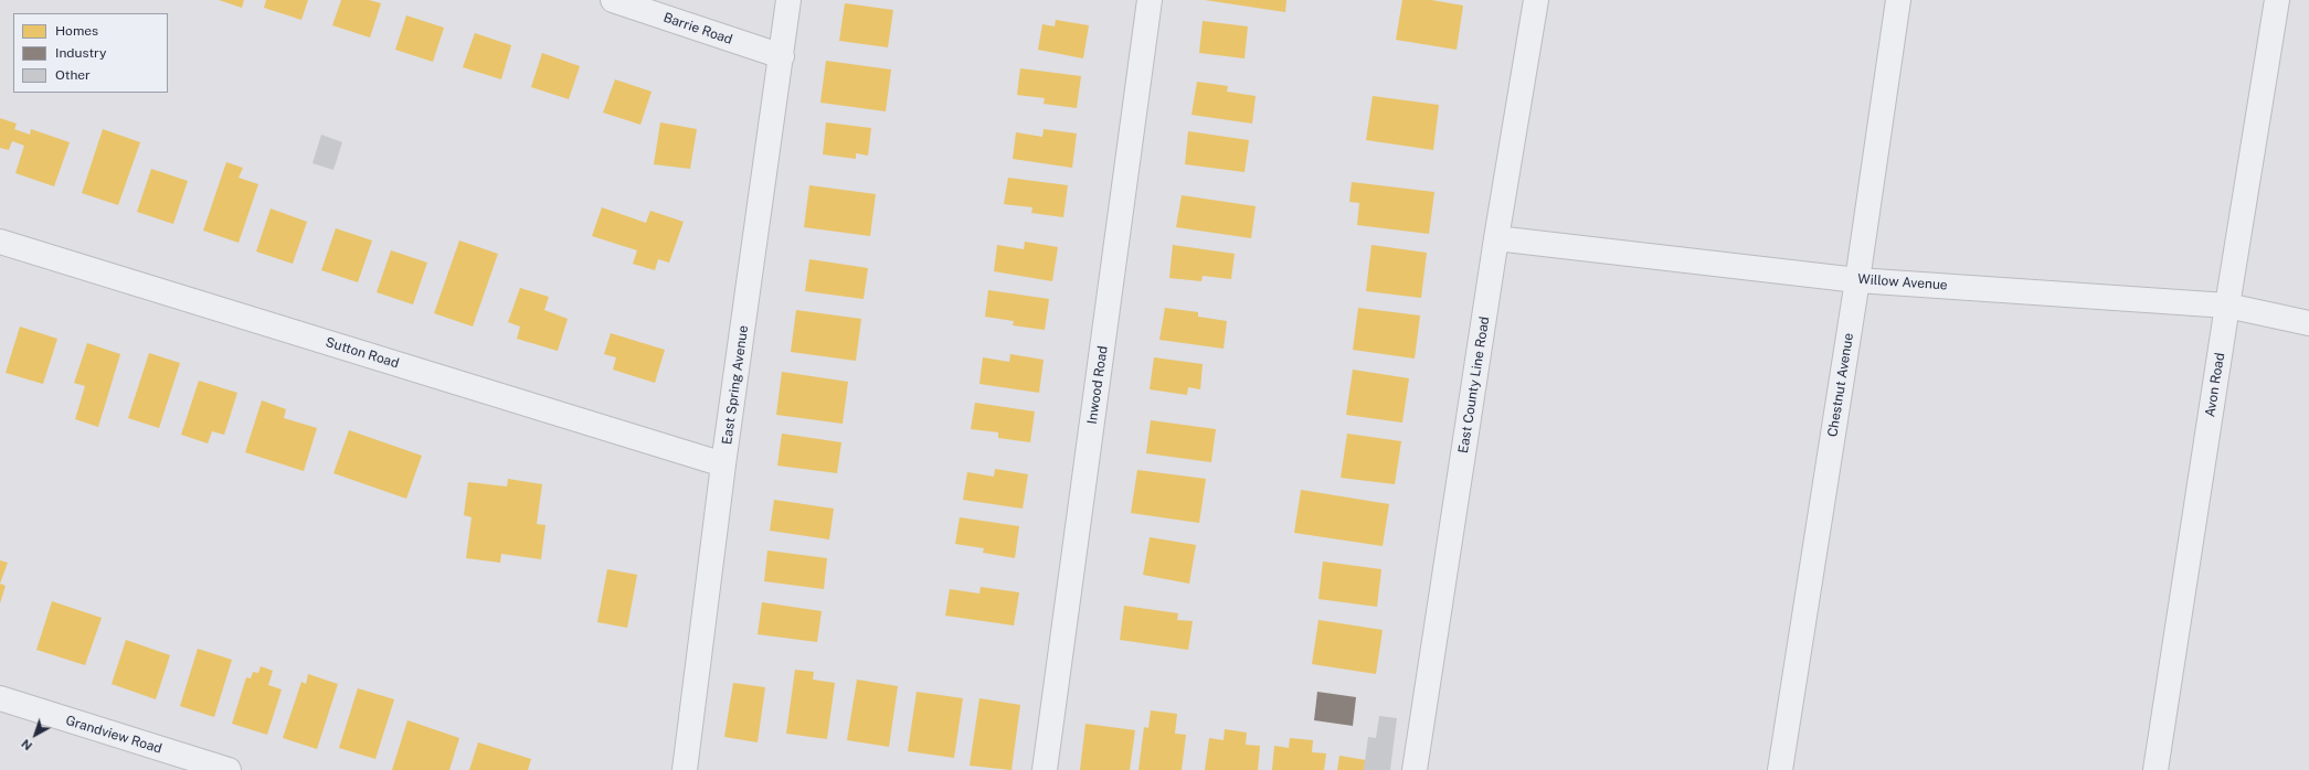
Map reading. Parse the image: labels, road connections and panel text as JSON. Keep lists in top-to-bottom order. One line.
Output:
{"streets":{"street":["Barrie Road","Willow Avenue","Sutton Road","East Spring Avenue","Inwood Road","East County Line Road","Chestnut Avenue","Avon Road","Grandview Road"]},"crossings":[["Barrie Road","East Spring Avenue"],["Willow Avenue","East County Line Road"],["Willow Avenue","Chestnut Avenue"],["Willow Avenue","Avon Road"],["Sutton Road","East Spring Avenue"]],"legend":["Homes","Industry","Other"],"north":"bottom left"}
